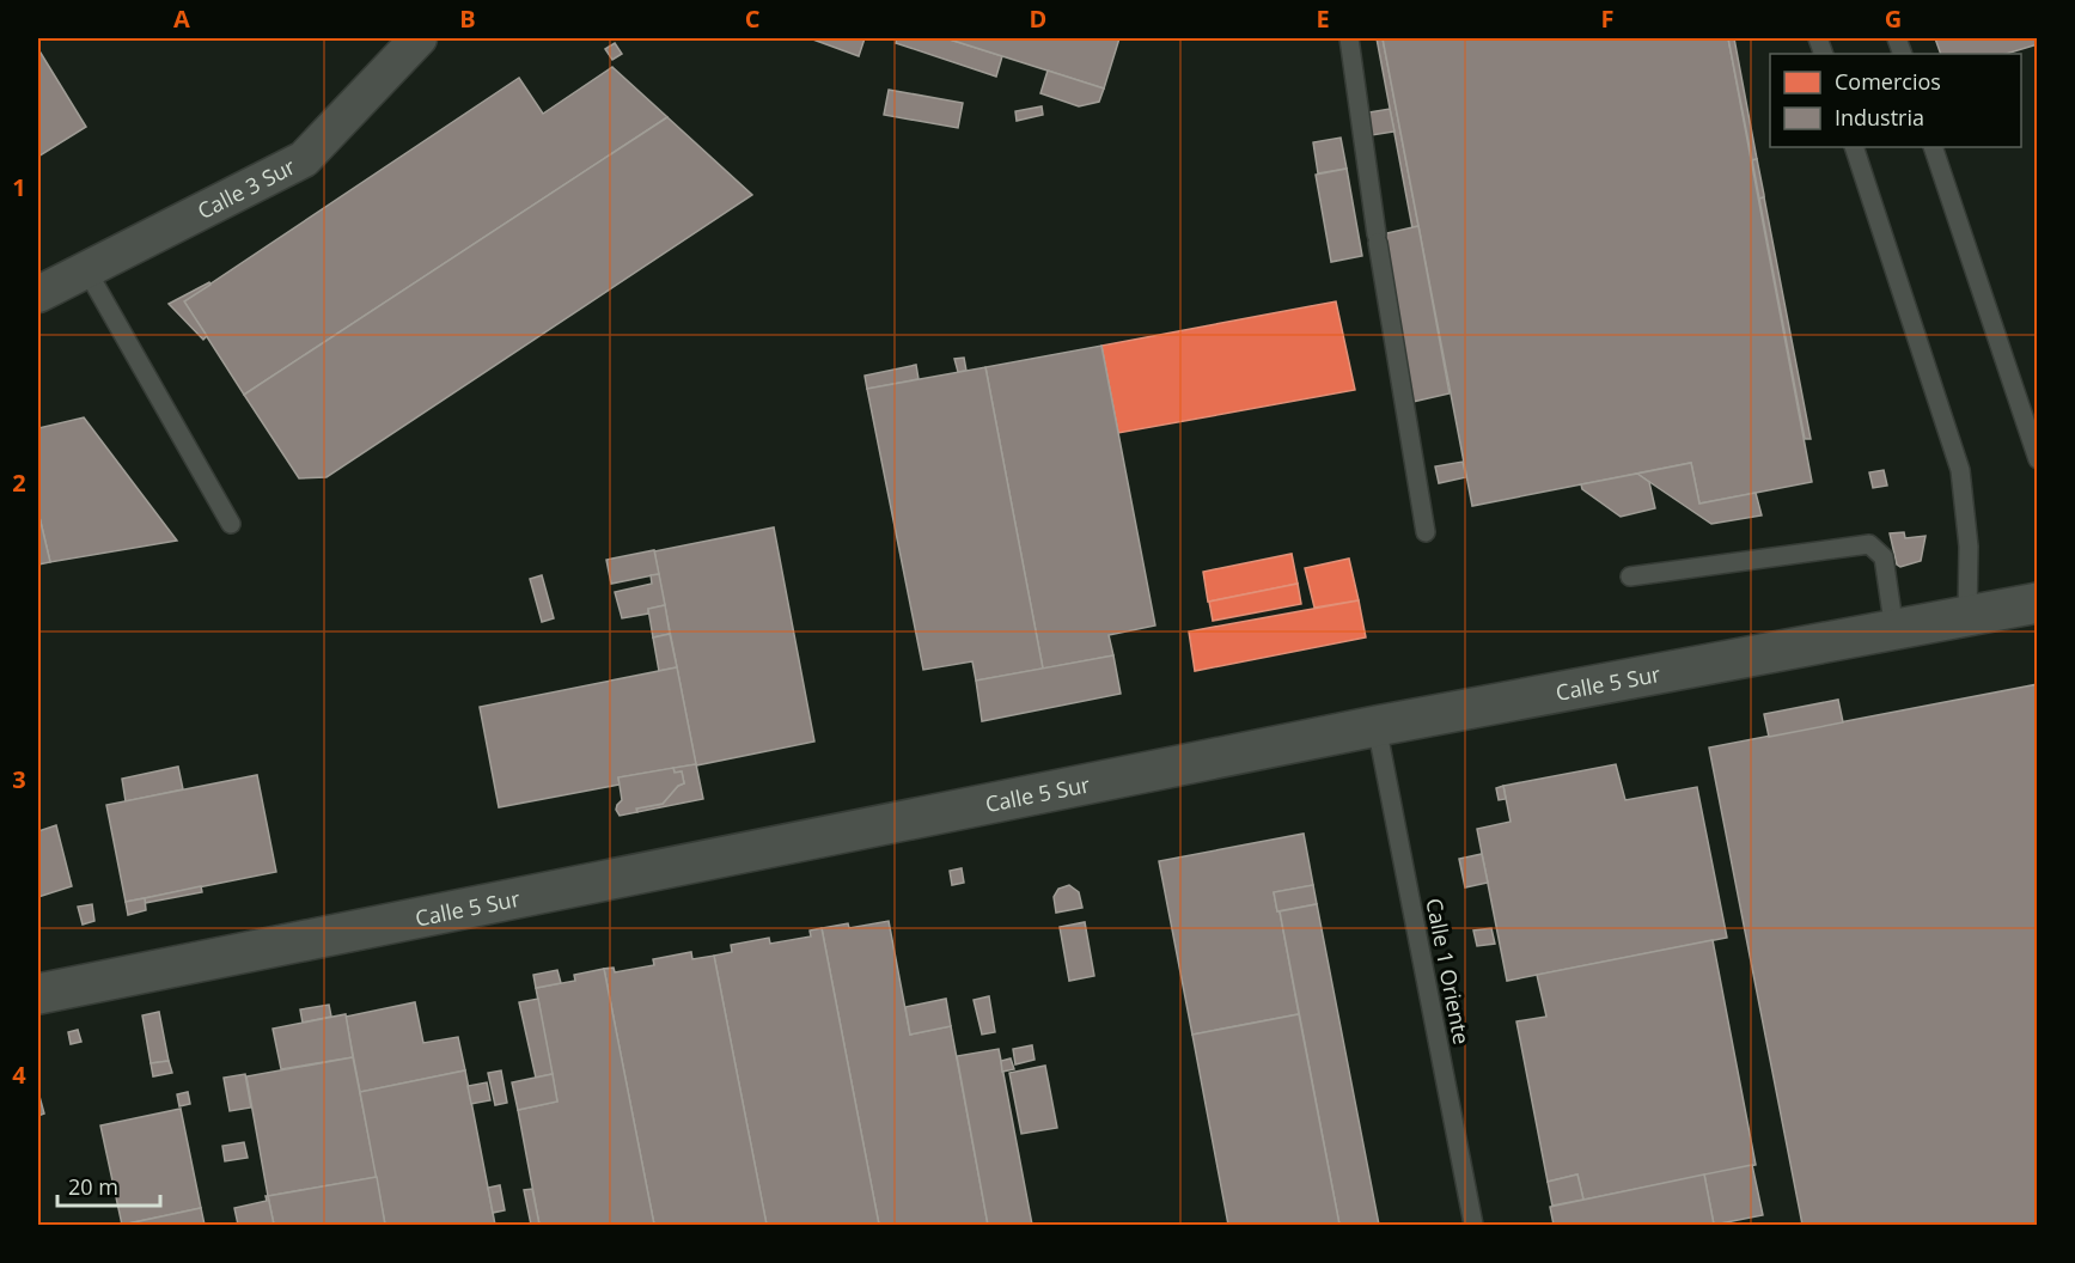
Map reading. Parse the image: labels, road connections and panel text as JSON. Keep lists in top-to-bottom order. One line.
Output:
{"streets":{"street":["Calle 3 Sur","Calle 5 Sur"],"lane":["Calle 1 Oriente"]},"crossings":[["Calle 5 Sur","Calle 1 Oriente"]],"legend":["Comercios","Industria"],"scale_bar":"20 m","grid":{"columns":["A","B","C","D","E","F","G"],"rows":["1","2","3","4"]}}
